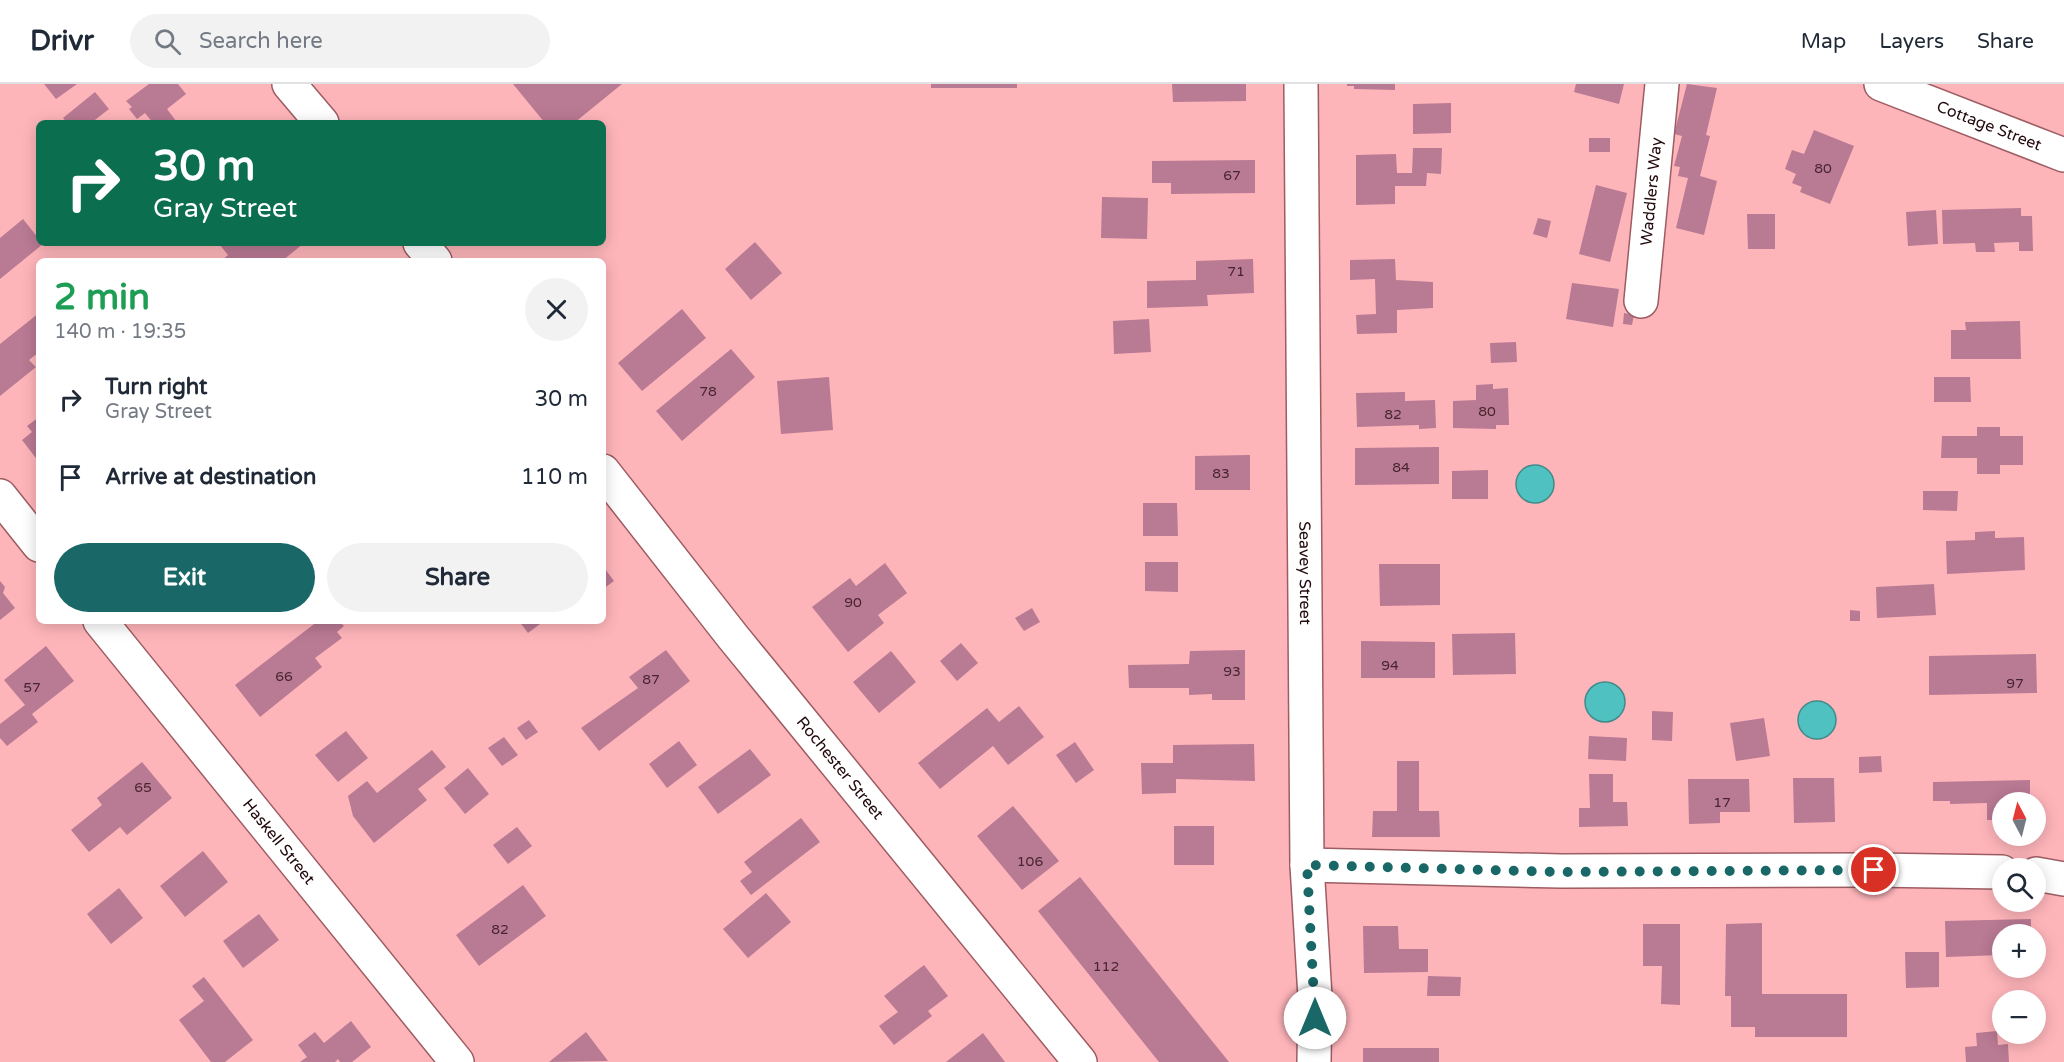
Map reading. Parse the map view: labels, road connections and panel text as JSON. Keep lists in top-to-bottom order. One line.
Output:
{"streets":{"street":["Cottage Street","Waddlers Way","Seavey Street","Rochester Street","Haskell Street"]},"house_numbers":["80","67","71","78","80","82","84","83","90","94","93","66","87","97","57","65","17","106","82","112"],"north":"top","page":{"header":"Drivr","search":"Search here","nav":["Map","Layers","Share"],"turn":["30 m","Gray Street"],"heading":["2 min","140 m · 19:35"],"list":[{"name":"Turn right","note":"Gray Street","value":"30 m"},{"name":"Arrive at destination","value":"110 m"}],"buttons":["Exit","Share"],"map_buttons":["+","−"]}}
